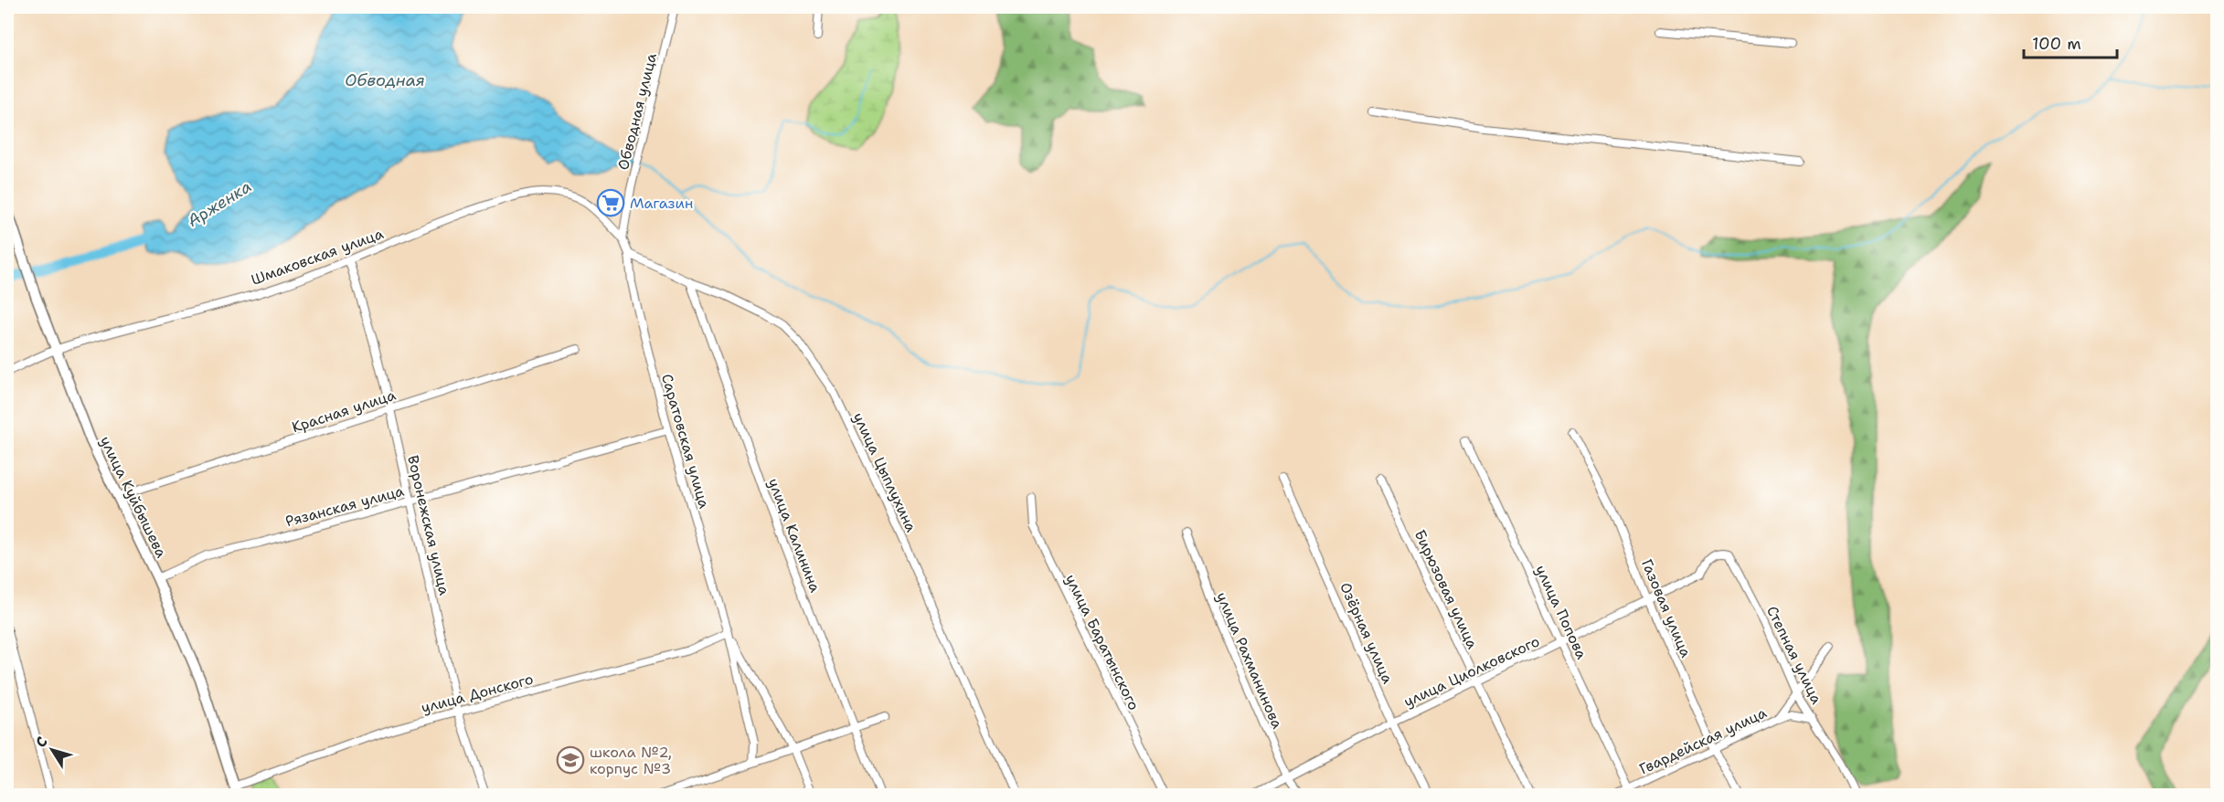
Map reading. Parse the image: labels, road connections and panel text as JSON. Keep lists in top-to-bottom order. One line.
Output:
{"streets":{"street":["Обводная улица","Шмаковская улица","Красная улица","Саратовская улица","улица Цыплухина","улица Куйбышева","Рязанская улица","Воронежская улица","улица Калинина","Бирюзовая улица","Газовая улица","улица Попова","Озёрная улица","улица Баратынского","Степная улица","улица Рахманинова","улица Циолковского","улица Донского","Гвардейская улица"]},"crossings":[["Обводная улица","Шмаковская улица"],["Шмаковская улица","улица Куйбышева"],["Шмаковская улица","Воронежская улица"],["Красная улица","улица Куйбышева"],["Красная улица","Воронежская улица"],["Саратовская улица","улица Цыплухина"],["Саратовская улица","Рязанская улица"],["Саратовская улица","улица Донского"],["улица Цыплухина","улица Калинина"],["улица Куйбышева","Рязанская улица"],["улица Куйбышева","улица Донского"],["Рязанская улица","Воронежская улица"],["Воронежская улица","улица Донского"],["Бирюзовая улица","улица Циолковского"],["Газовая улица","улица Циолковского"],["Газовая улица","Гвардейская улица"],["улица Попова","улица Циолковского"],["улица Попова","Гвардейская улица"],["Озёрная улица","улица Циолковского"],["Степная улица","улица Циолковского"],["Степная улица","Гвардейская улица"],["улица Рахманинова","улица Циолковского"]],"water":["Обводная","Арженка"],"places":{"supermarket":["Магазин"],"school or university":["школа №2, корпус №3"]},"scale_bar":"100 m","north":"top left"}
